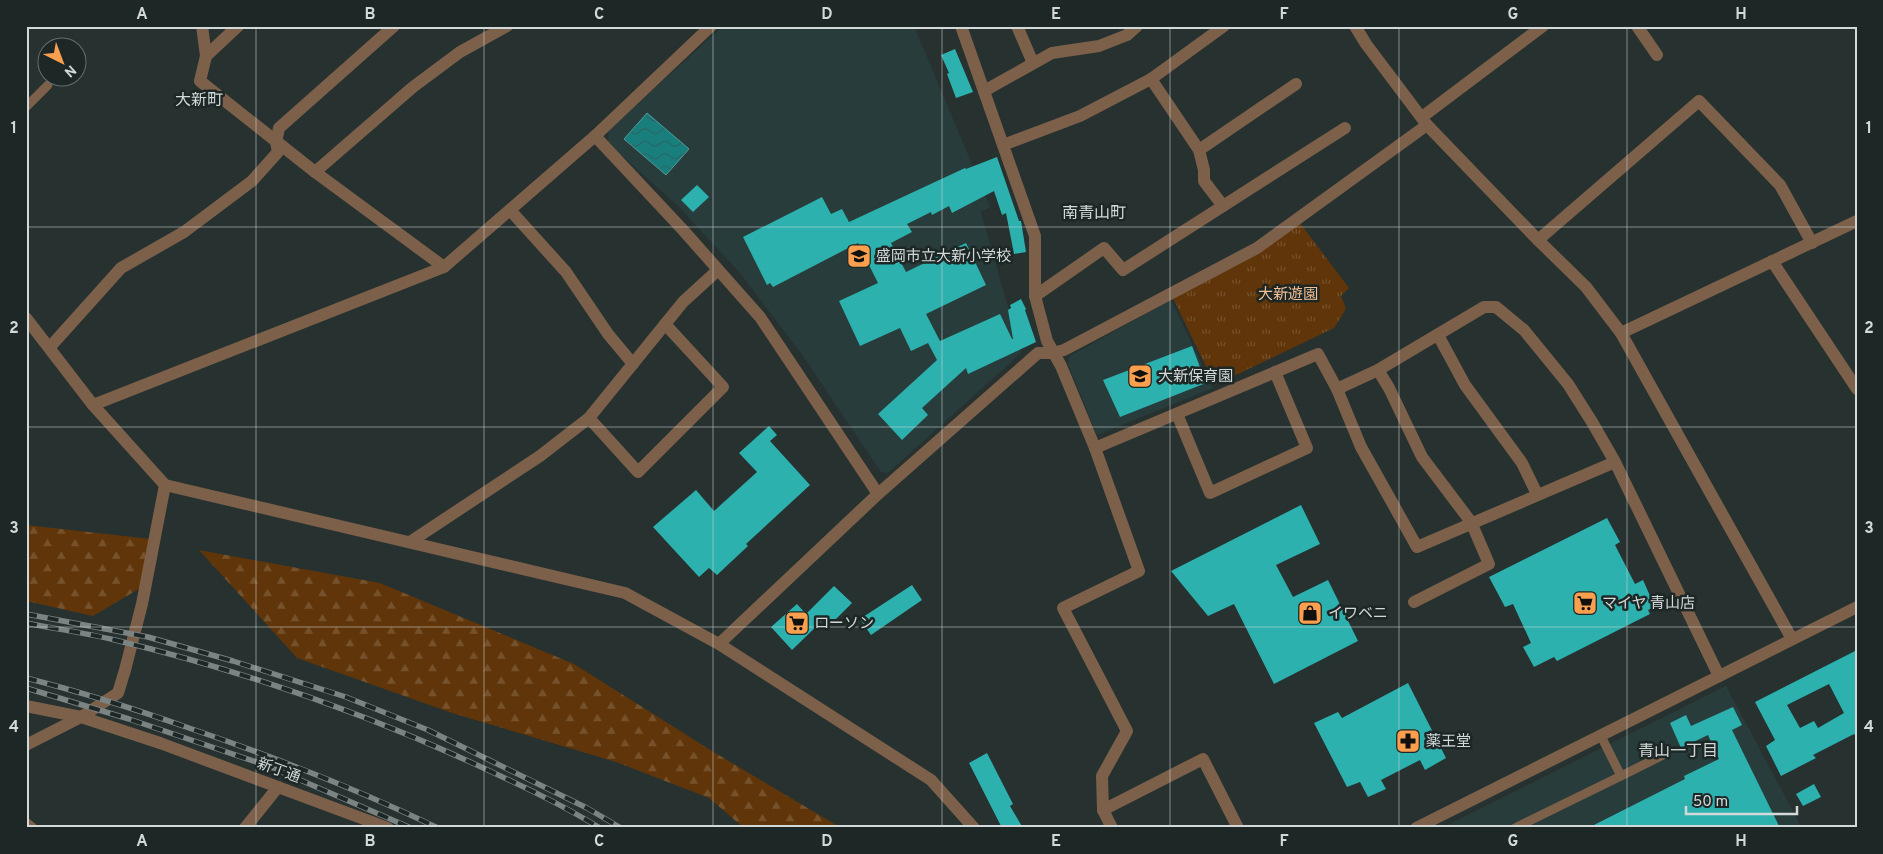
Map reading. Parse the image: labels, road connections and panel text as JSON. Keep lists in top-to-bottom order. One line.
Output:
{"streets":{"street":["新丁通"]},"districts":["大新町","南青山町","青山一丁目"],"parks":["大新遊園"],"places":{"school or university":["盛岡市立大新小学校","大新保育園"],"supermarket":["マイヤ 青山店","ローソン"],"shop":["イワベニ"],"pharmacy":["薬王堂"]},"scale_bar":"50 m","north":"bottom right","grid":{"columns":["A","B","C","D","E","F","G","H"],"rows":["1","2","3","4"]}}
